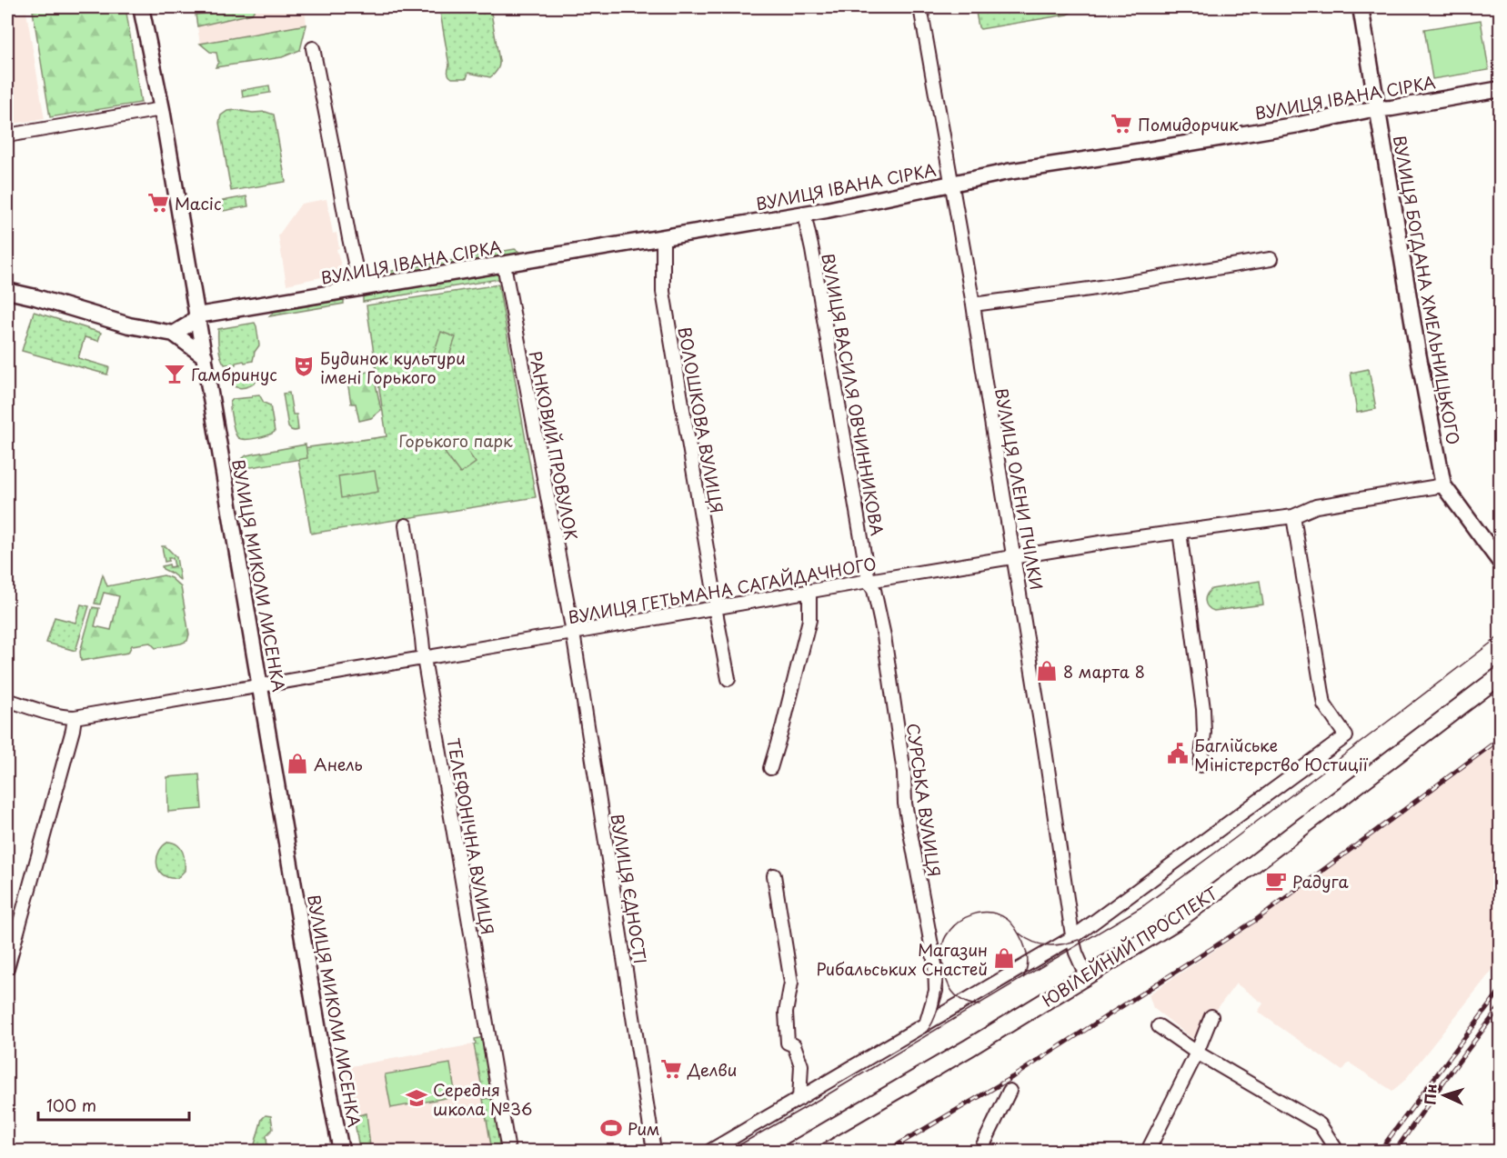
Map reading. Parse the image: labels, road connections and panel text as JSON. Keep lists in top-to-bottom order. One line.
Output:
{"streets":{"main road":["ЮВІЛЕЙНИЙ ПРОСПЕКТ"],"street":["ВУЛИЦЯ ІВАНА СІРКА","ВУЛИЦЯ БОГДАНА ХМЕЛЬНИЦЬКОГО","ВУЛИЦЯ ВАСИЛЯ ОВЧИННИКОВА","ВОЛОШКОВА ВУЛИЦЯ","РАНКОВИЙ ПРОВУЛОК","ВУЛИЦЯ ОЛЕНИ ПЧІЛКИ","ВУЛИЦЯ МИКОЛИ ЛИСЕНКА","ВУЛИЦЯ ГЕТЬМАНА САГАЙДАЧНОГО","СУРСЬКА ВУЛИЦЯ","ТЕЛЕФОНІЧНА ВУЛИЦЯ","ВУЛИЦЯ ЄДНОСТІ"]},"crossings":[["ВУЛИЦЯ ІВАНА СІРКА","ВУЛИЦЯ БОГДАНА ХМЕЛЬНИЦЬКОГО"],["ВУЛИЦЯ ІВАНА СІРКА","ВУЛИЦЯ ВАСИЛЯ ОВЧИННИКОВА"],["ВУЛИЦЯ ІВАНА СІРКА","ВОЛОШКОВА ВУЛИЦЯ"],["ВУЛИЦЯ ІВАНА СІРКА","РАНКОВИЙ ПРОВУЛОК"],["ВУЛИЦЯ ІВАНА СІРКА","ВУЛИЦЯ ОЛЕНИ ПЧІЛКИ"],["ВУЛИЦЯ ІВАНА СІРКА","ВУЛИЦЯ МИКОЛИ ЛИСЕНКА"],["ВУЛИЦЯ БОГДАНА ХМЕЛЬНИЦЬКОГО","ВУЛИЦЯ ГЕТЬМАНА САГАЙДАЧНОГО"],["ВУЛИЦЯ ВАСИЛЯ ОВЧИННИКОВА","ВУЛИЦЯ ГЕТЬМАНА САГАЙДАЧНОГО"],["ВУЛИЦЯ ВАСИЛЯ ОВЧИННИКОВА","СУРСЬКА ВУЛИЦЯ"],["ВОЛОШКОВА ВУЛИЦЯ","ВУЛИЦЯ ГЕТЬМАНА САГАЙДАЧНОГО"],["РАНКОВИЙ ПРОВУЛОК","ВУЛИЦЯ ГЕТЬМАНА САГАЙДАЧНОГО"],["РАНКОВИЙ ПРОВУЛОК","ВУЛИЦЯ ЄДНОСТІ"],["ВУЛИЦЯ ОЛЕНИ ПЧІЛКИ","ВУЛИЦЯ ГЕТЬМАНА САГАЙДАЧНОГО"],["ВУЛИЦЯ ОЛЕНИ ПЧІЛКИ","ЮВІЛЕЙНИЙ ПРОСПЕКТ"],["ВУЛИЦЯ МИКОЛИ ЛИСЕНКА","ВУЛИЦЯ ГЕТЬМАНА САГАЙДАЧНОГО"],["ВУЛИЦЯ ГЕТЬМАНА САГАЙДАЧНОГО","СУРСЬКА ВУЛИЦЯ"],["ВУЛИЦЯ ГЕТЬМАНА САГАЙДАЧНОГО","ТЕЛЕФОНІЧНА ВУЛИЦЯ"],["ВУЛИЦЯ ГЕТЬМАНА САГАЙДАЧНОГО","ВУЛИЦЯ ЄДНОСТІ"]],"parks":["Горького парк"],"places":{"supermarket":["Помидорчик","Macic","Делви"],"theatre":["Будинок культури імені Горького"],"bar":["Гамбринус"],"shop":["8 марта 8","Анель","Магазин Рибальських Снастей"],"public building":["Баглійське Міністерство Юстиції"],"cafe":["Радуга"],"school or university":["Середня школа №36"],"sports":["Рим"]},"scale_bar":"100 m","north":"left"}
